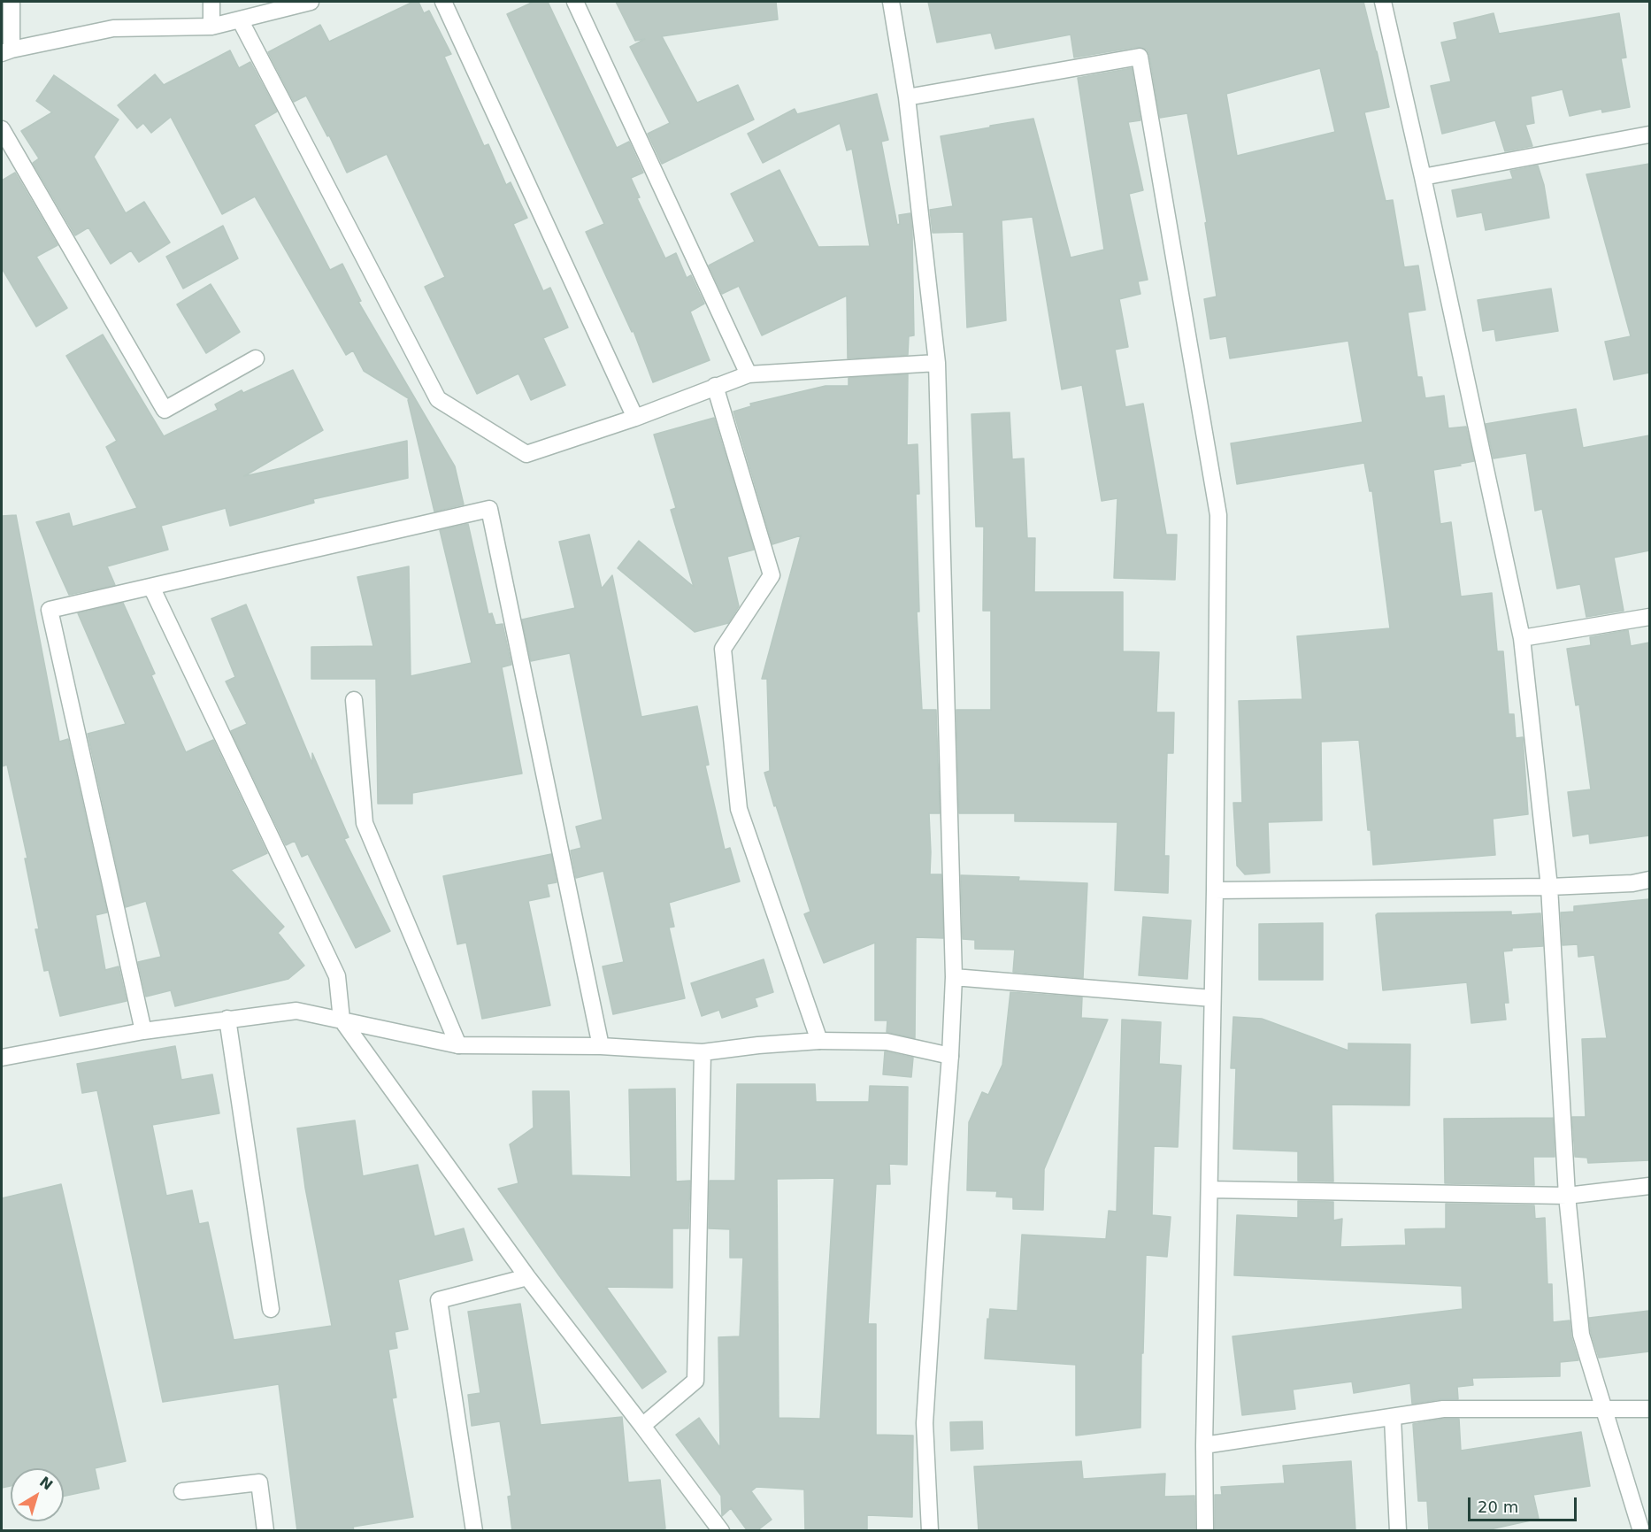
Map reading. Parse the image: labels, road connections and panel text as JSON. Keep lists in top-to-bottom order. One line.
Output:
{"scale_bar":"20 m","north":"top right"}
